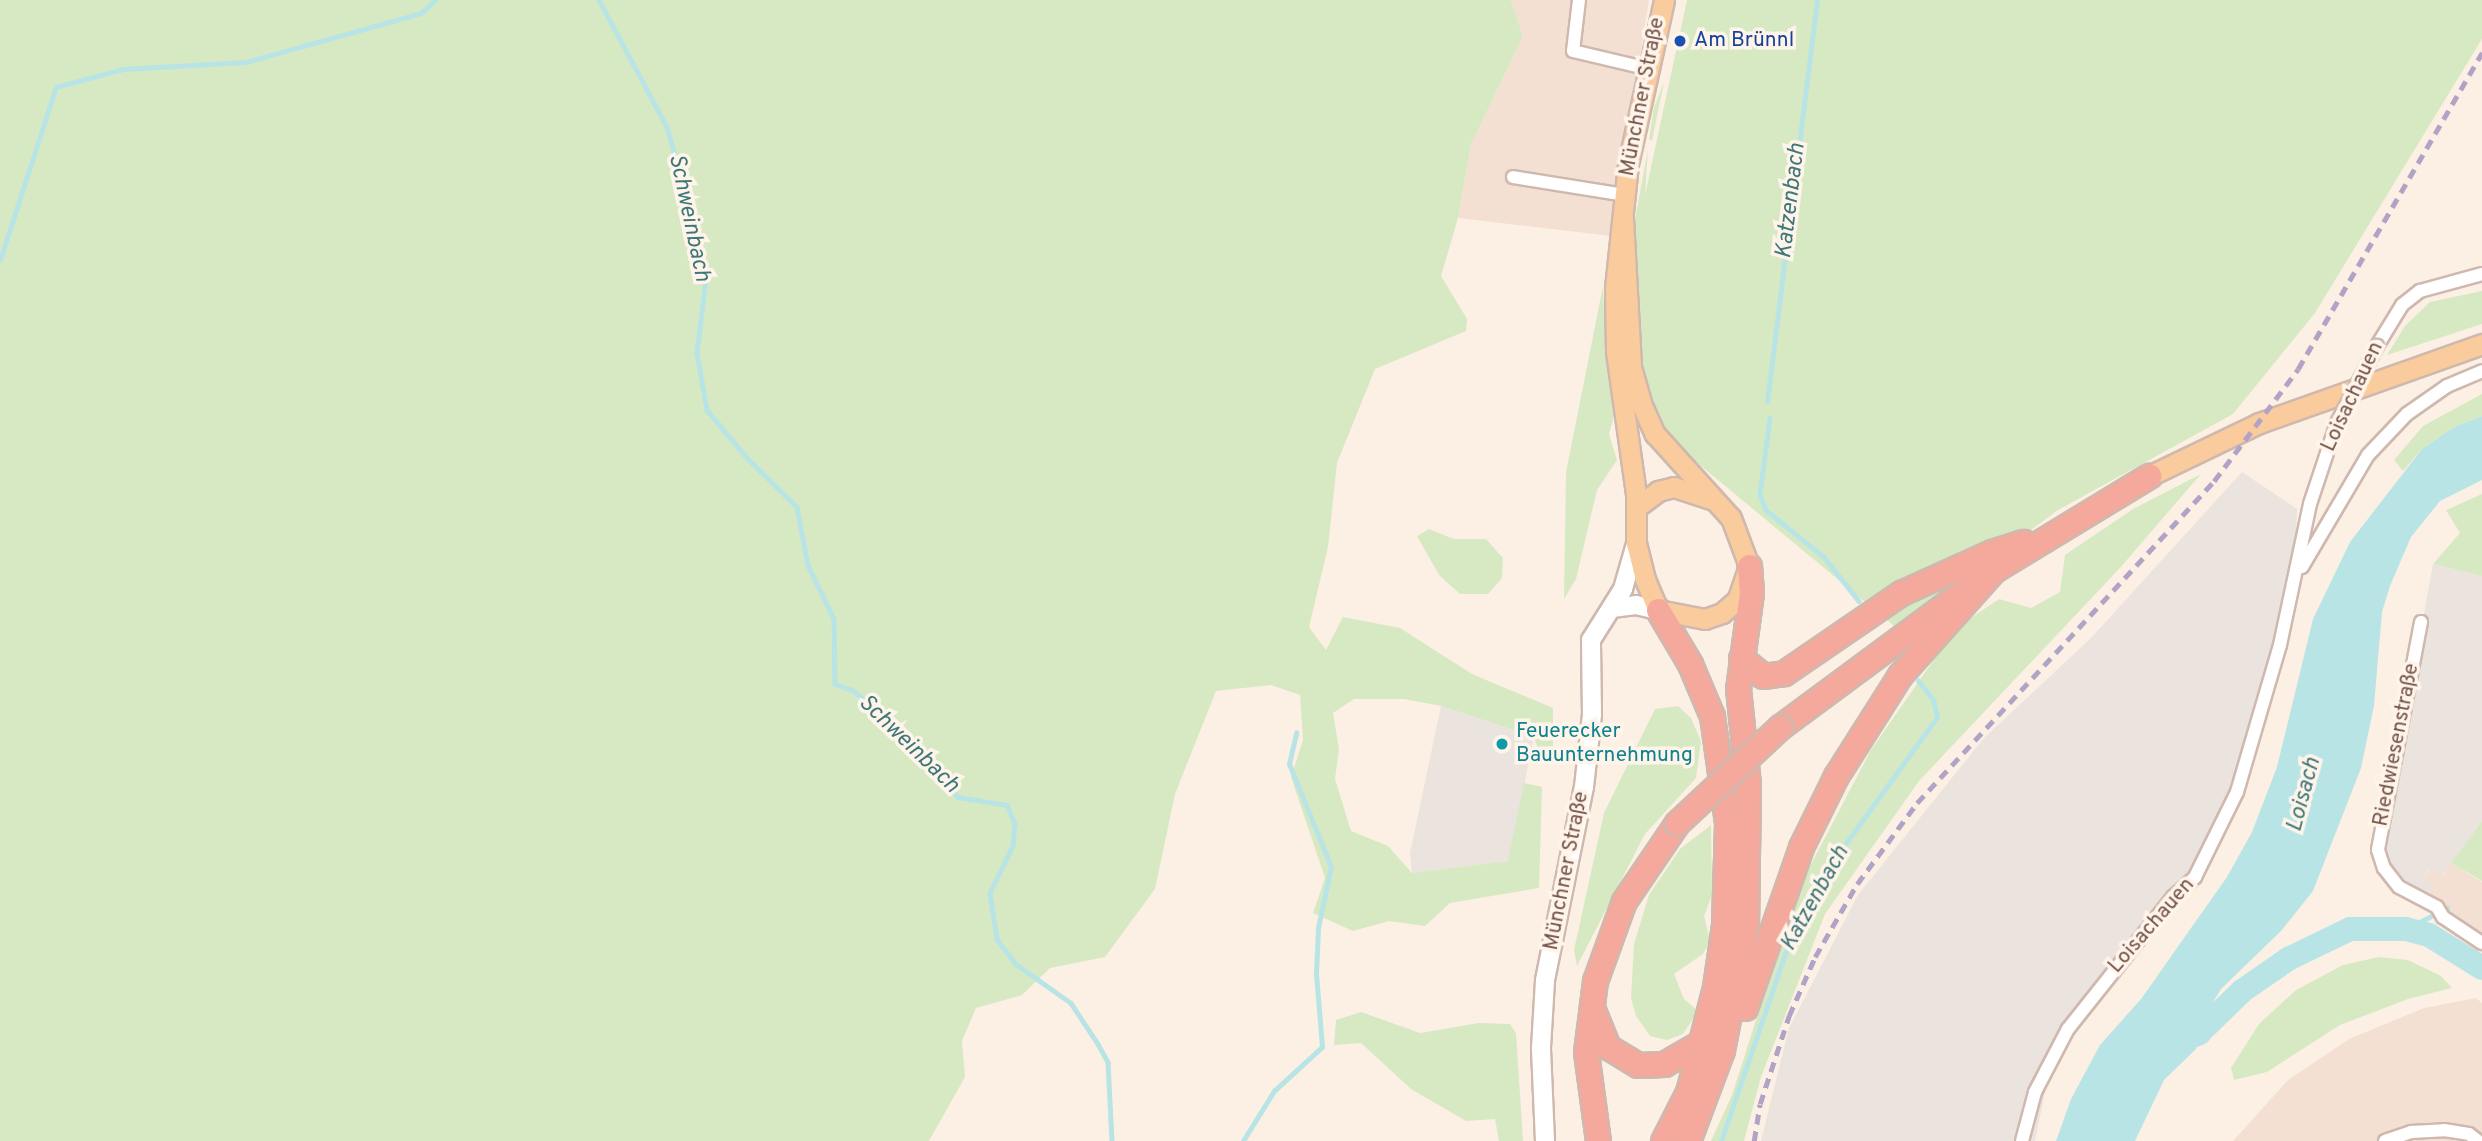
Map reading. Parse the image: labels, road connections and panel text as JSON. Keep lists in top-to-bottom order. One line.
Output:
{"streets":{"main road":["Münchner Straße"],"street":["Loisachauen","Riedwiesenstraße"]},"water":["Katzenbach","Schweinbach","Loisach"],"places":["Am Brünnl","Feuerecker Bauunternehmung"]}
